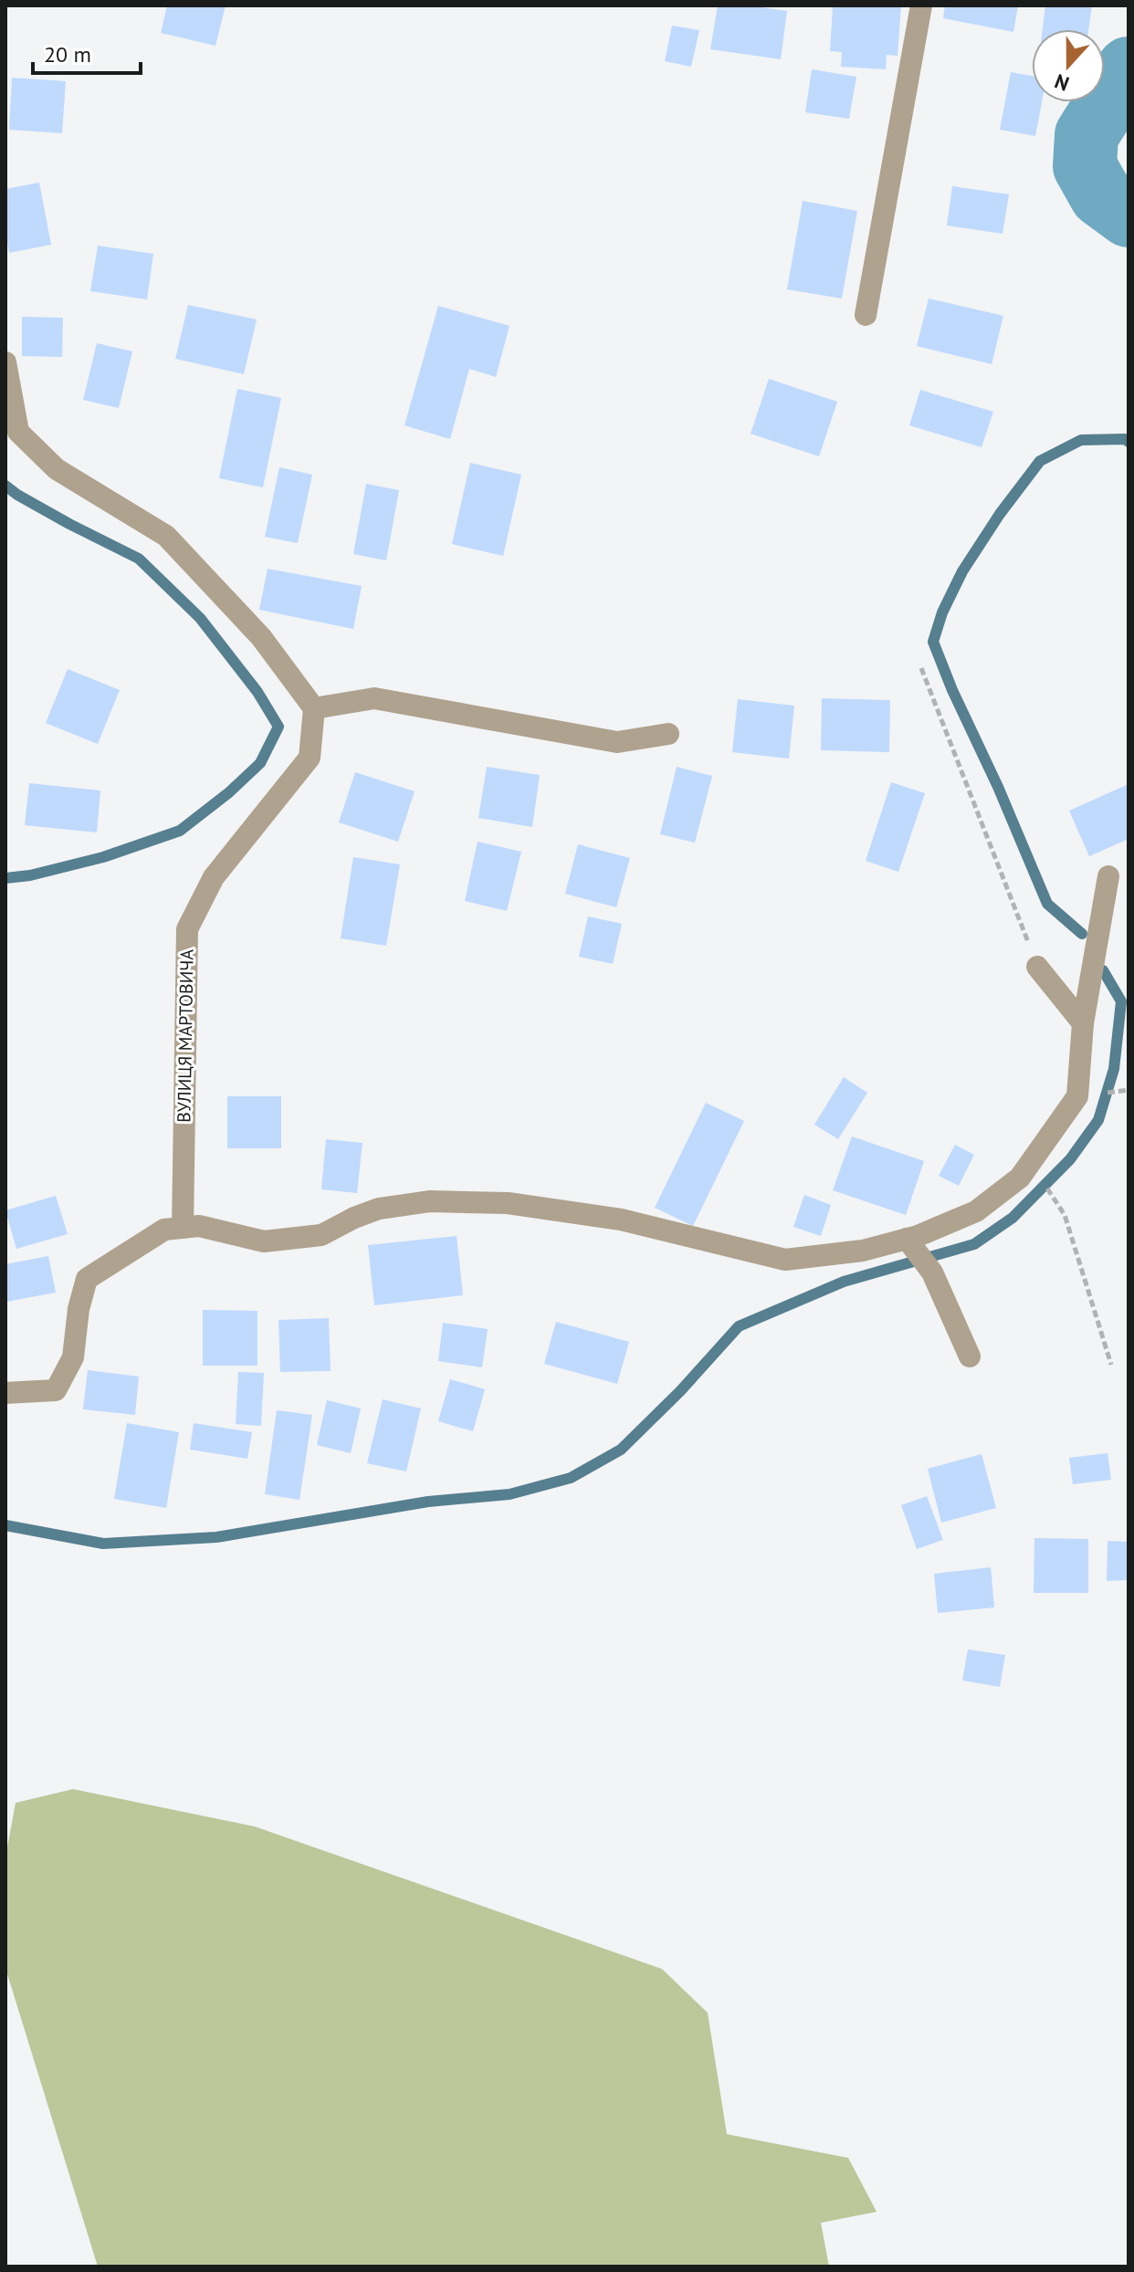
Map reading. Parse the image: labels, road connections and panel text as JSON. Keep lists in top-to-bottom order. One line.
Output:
{"streets":{"street":["ВУЛИЦЯ МАРТОВИЧА"]},"scale_bar":"20 m","north":"bottom"}
